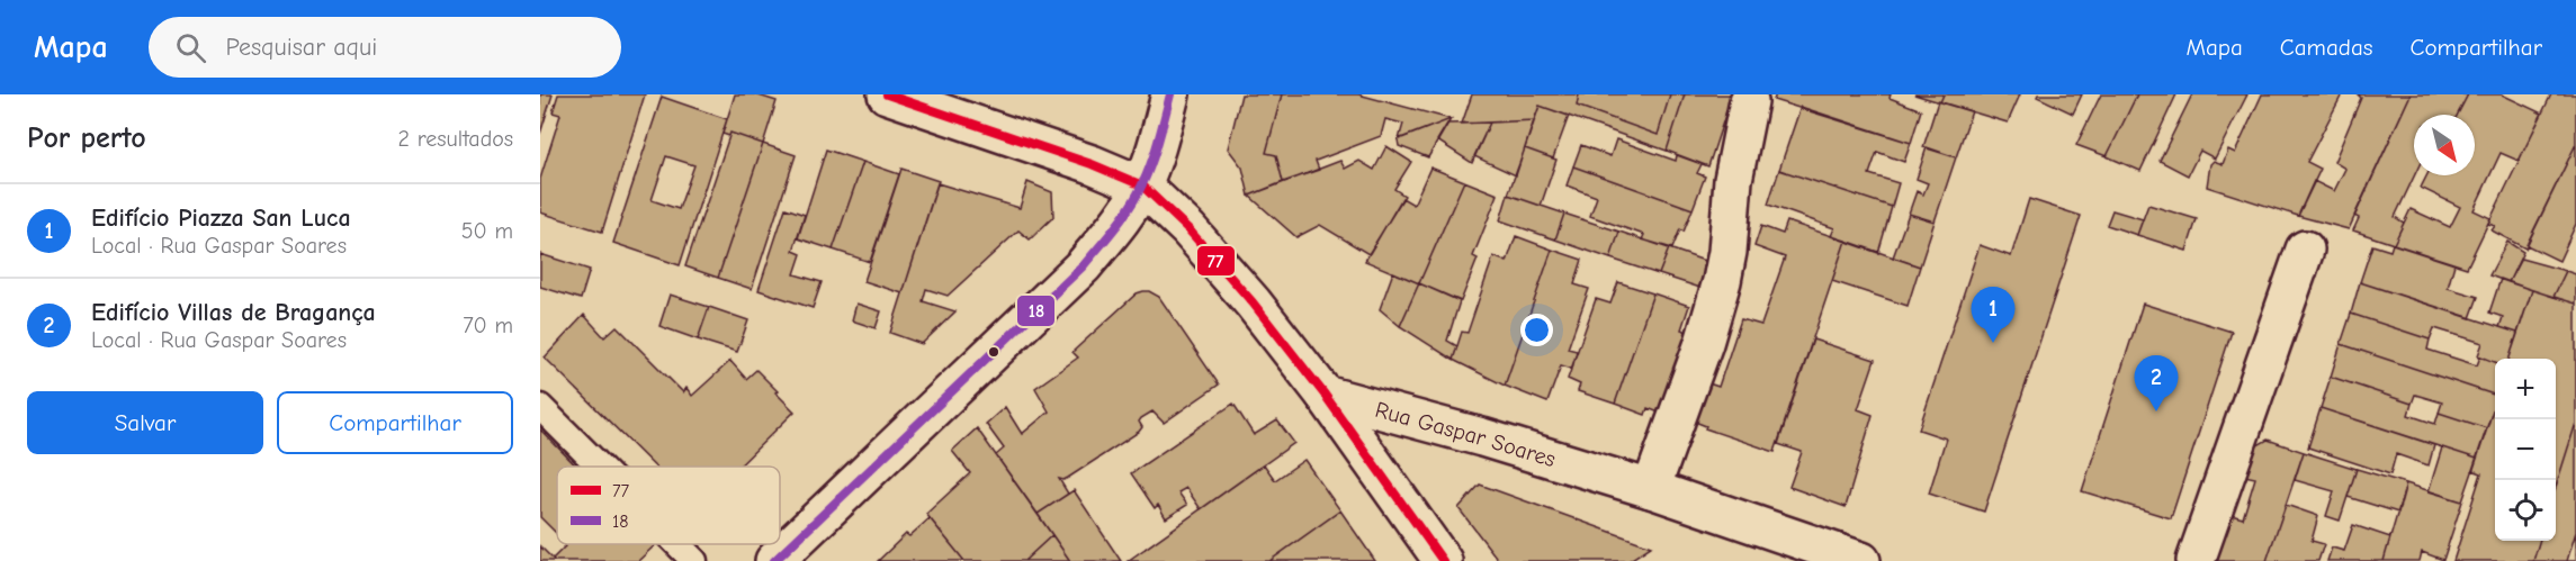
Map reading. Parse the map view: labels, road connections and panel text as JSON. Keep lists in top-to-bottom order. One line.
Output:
{"streets":{"street":["Rua Gaspar Soares"]},"lines":["transit line 77","transit line 18"],"legend":["77","18"],"north":"bottom right","page":{"header":"Mapa","search":"Pesquisar aqui","nav":["Mapa","Camadas","Compartilhar"],"heading":["Por perto","2 resultados"],"list":[{"mark":"1","name":"Edifício Piazza San Luca","note":"Local · Rua Gaspar Soares","value":"50 m"},{"mark":"2","name":"Edifício Villas de Bragança","note":"Local · Rua Gaspar Soares","value":"70 m"}],"pins":["1","2"],"map_buttons":["+","−"],"buttons":["Salvar","Compartilhar"]}}
